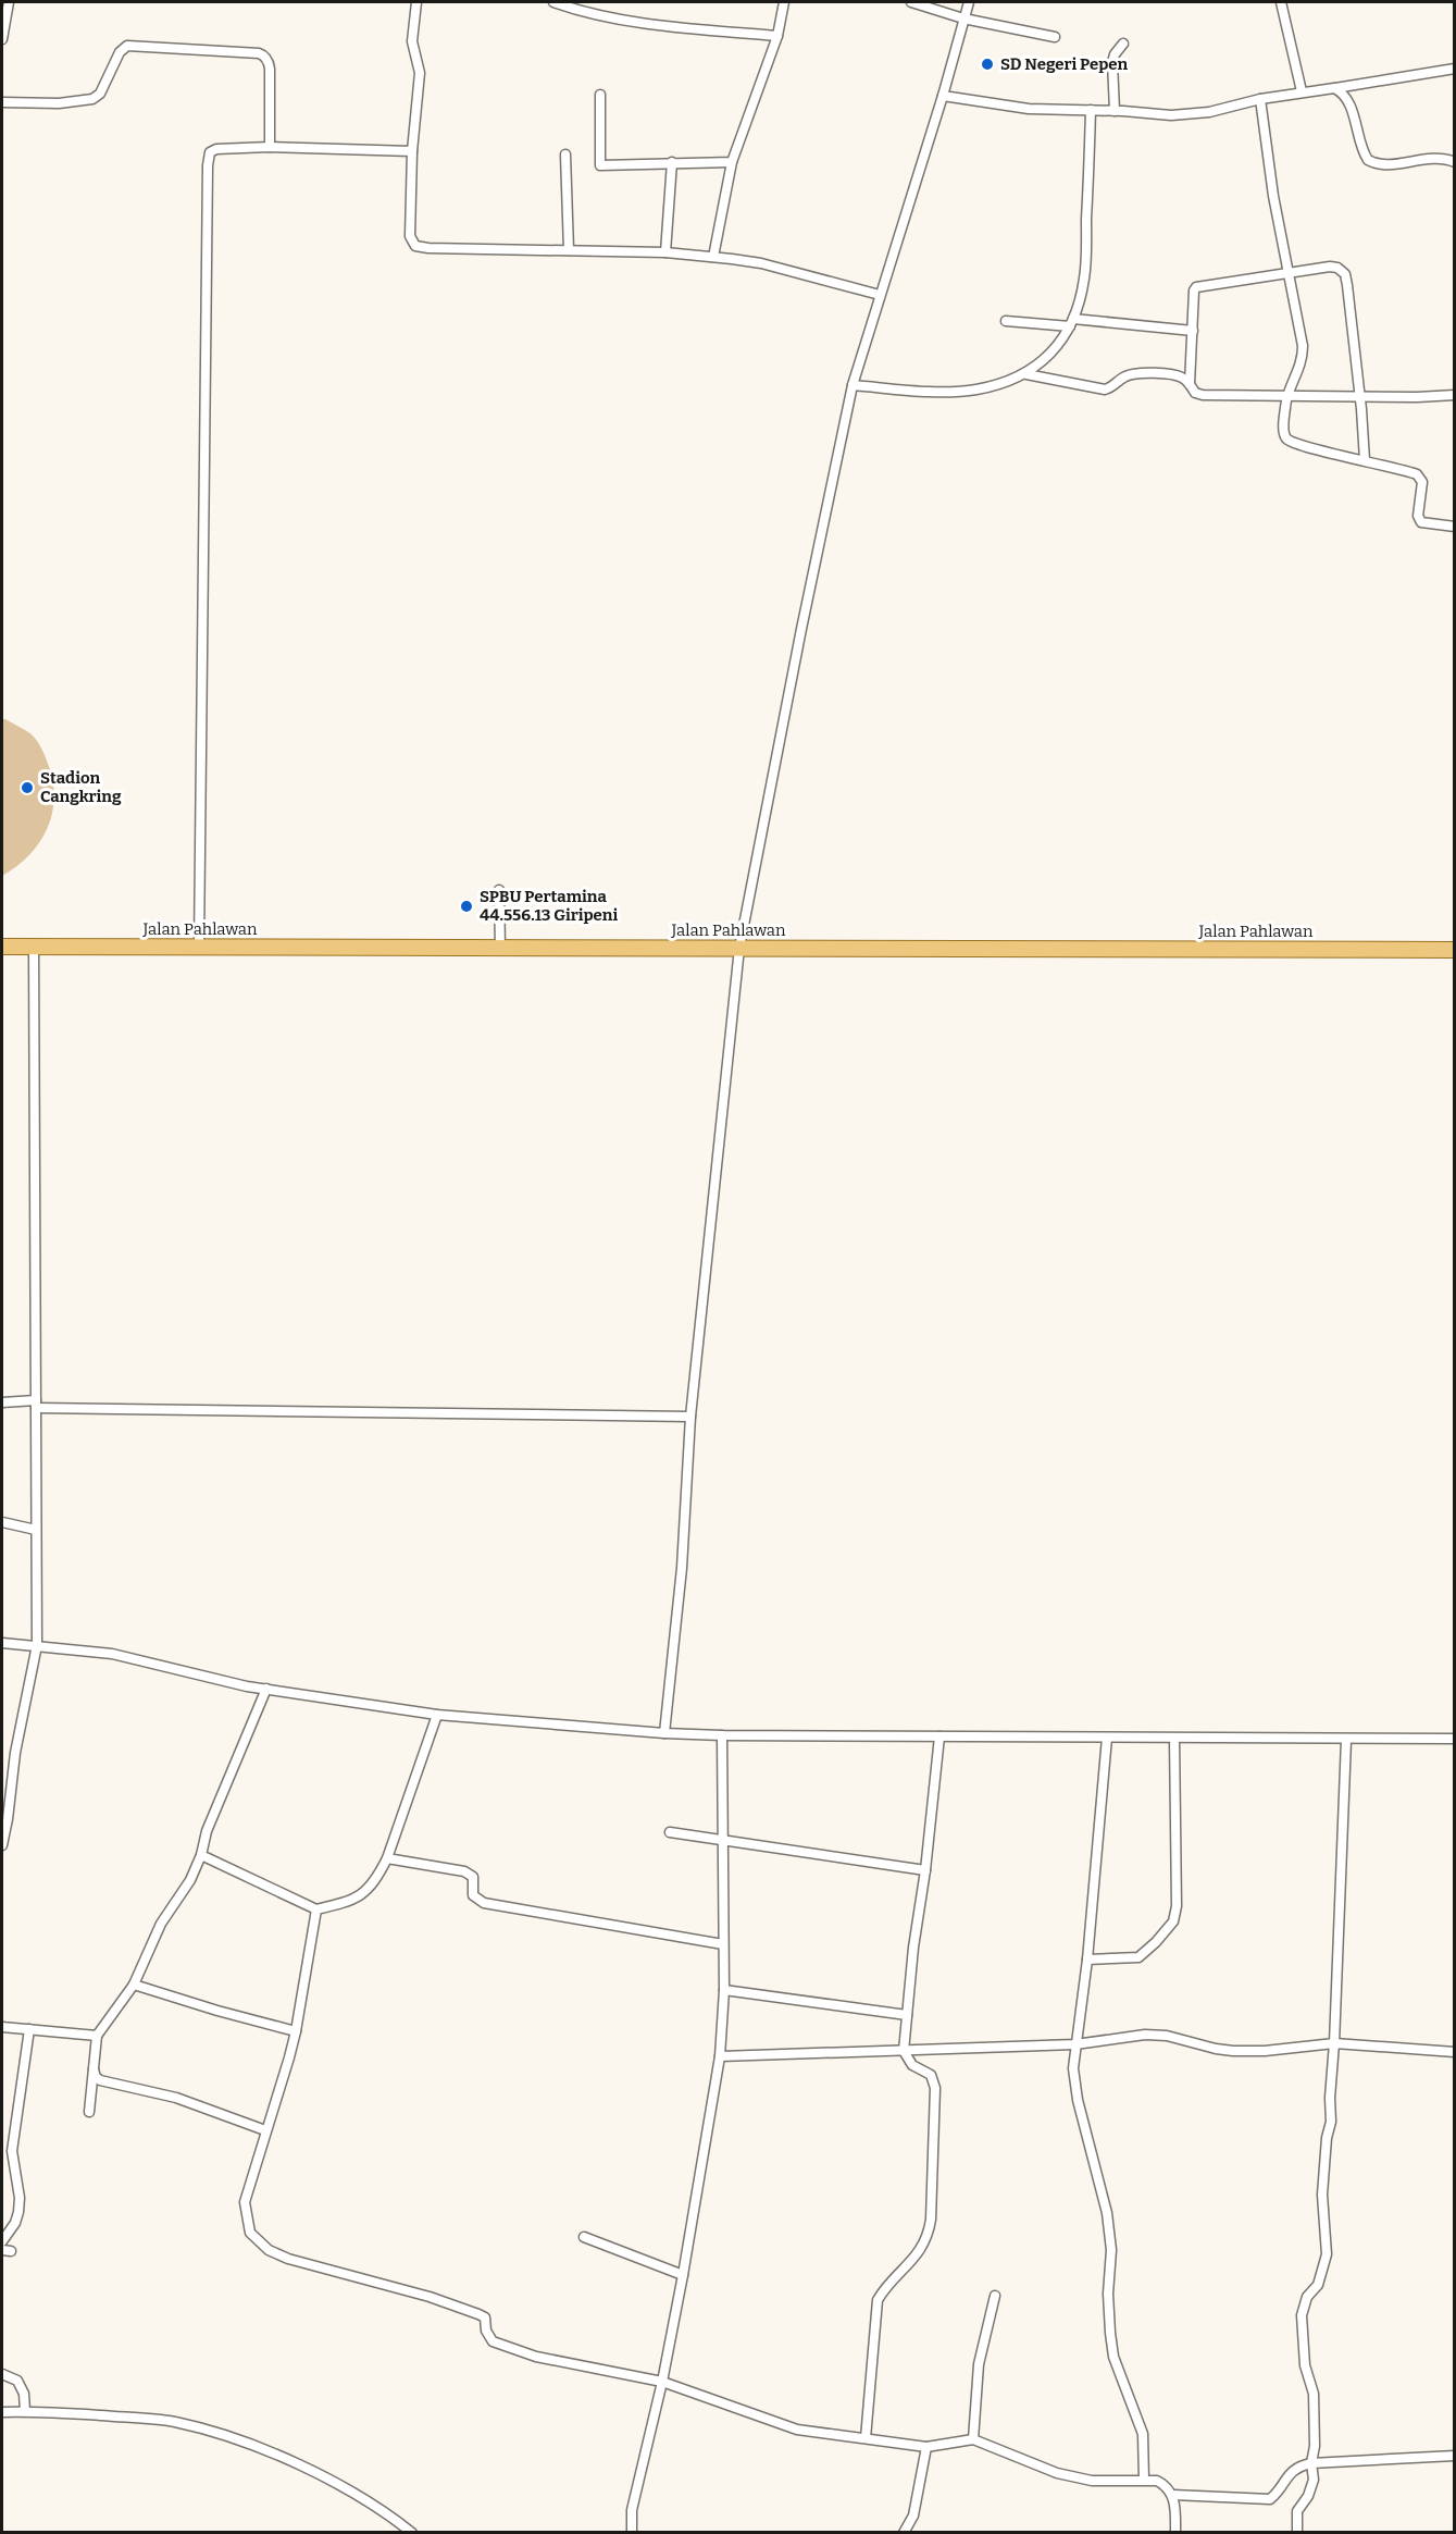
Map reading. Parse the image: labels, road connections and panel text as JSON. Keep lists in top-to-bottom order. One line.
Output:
{"streets":{"main road":["Jalan Pahlawan"]},"places":["SD Negeri Pepen","Stadion Cangkring","SPBU Pertamina 44.556.13 Giripeni"]}
